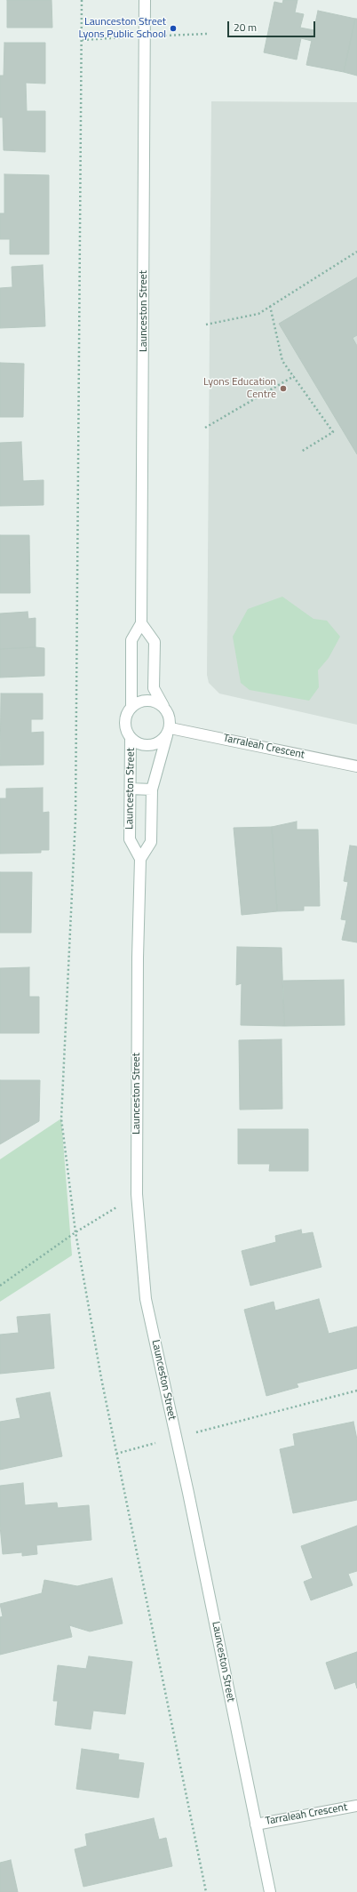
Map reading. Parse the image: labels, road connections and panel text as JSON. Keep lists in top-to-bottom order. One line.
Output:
{"streets":{"main road":["Launceston Street","Tarraleah Crescent"]},"crossings":[["Launceston Street","Tarraleah Crescent"]],"places":["Launceston Street Lyons Public School","Lyons Education Centre"],"scale_bar":"20 m"}
